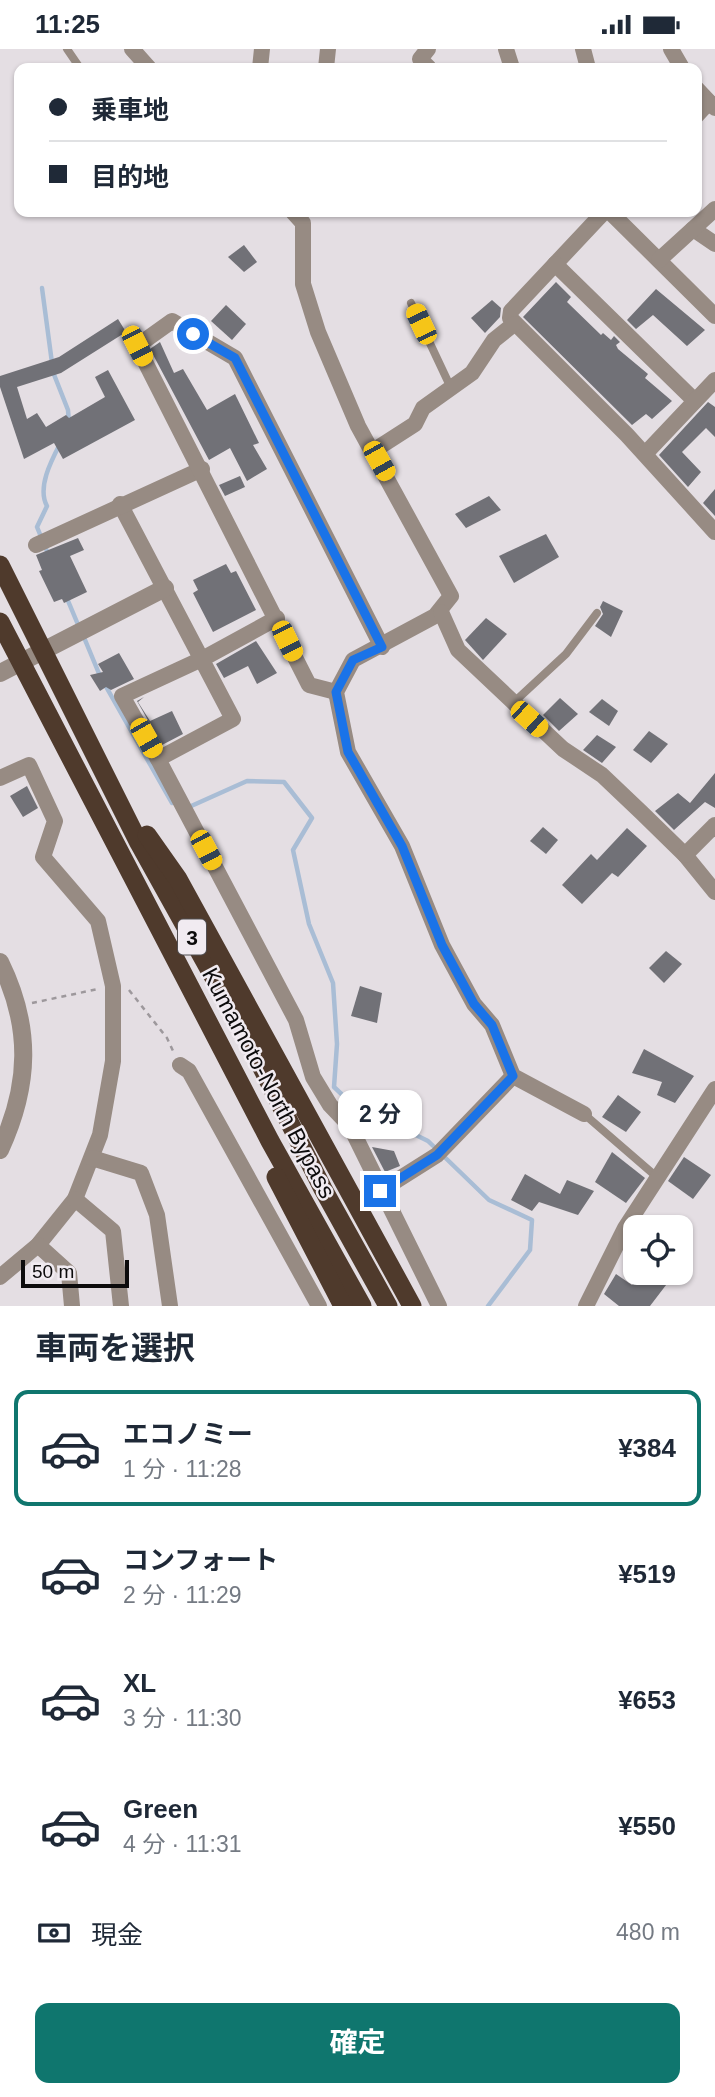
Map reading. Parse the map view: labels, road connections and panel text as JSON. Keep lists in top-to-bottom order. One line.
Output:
{"streets":{"highway":["3","Kumamoto-North Bypass"]},"scale_bar":"50 m","page":{"status":"11:25","banner":["乗車地","目的地"],"bubble":"2 分","scale":"50 m","heading":"車両を選択","list":[{"name":"エコノミー","note":"1 分 · 11:28","value":"¥384"},{"name":"コンフォート","note":"2 分 · 11:29","value":"¥519"},{"name":"XL","note":"3 分 · 11:30","value":"¥653"},{"name":"Green","note":"4 分 · 11:31","value":"¥550"}],"pay":["現金","480 m"],"buttons":"確定"}}
